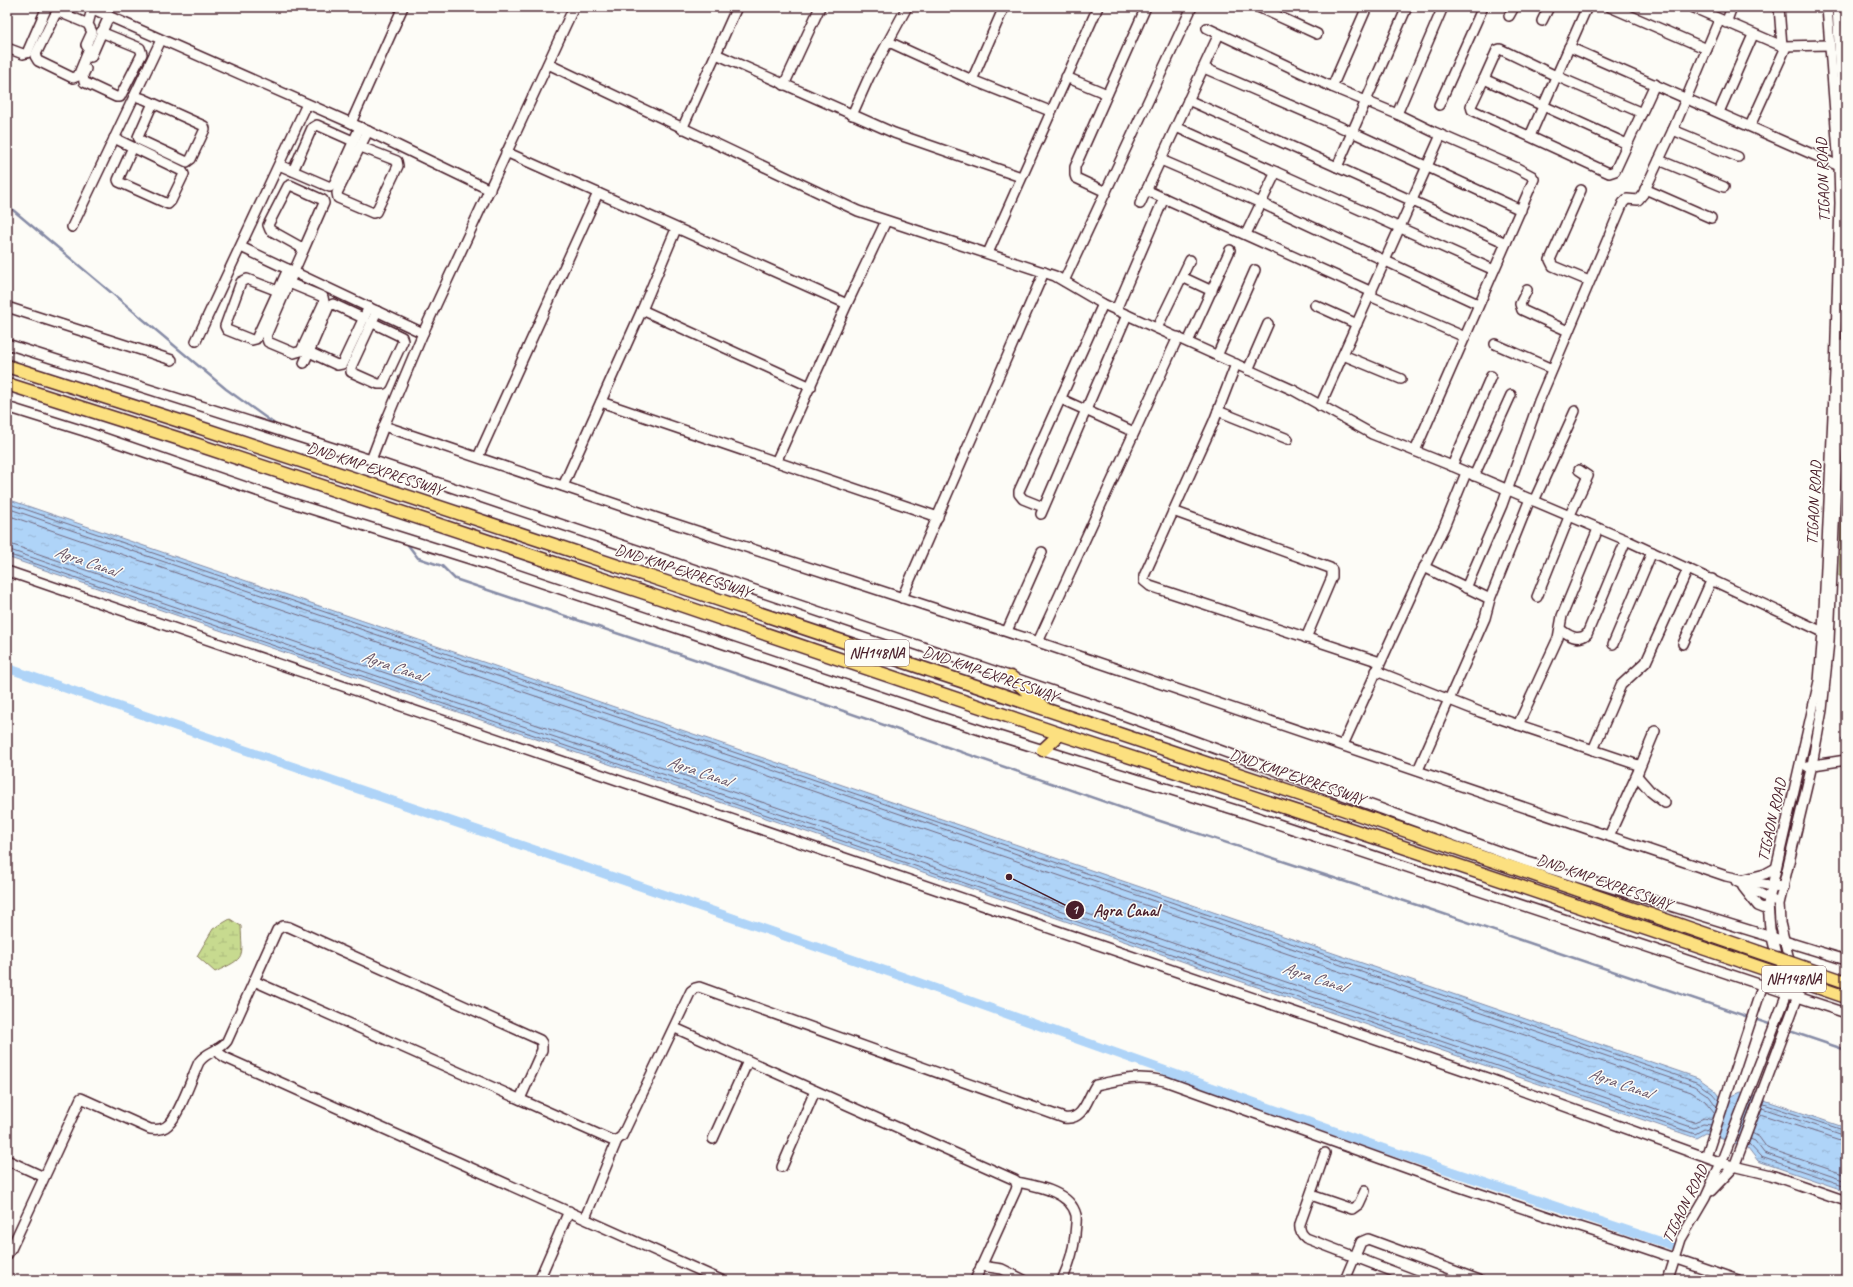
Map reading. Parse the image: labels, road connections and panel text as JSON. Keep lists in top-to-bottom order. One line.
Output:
{"streets":{"highway":["DND KMP EXPRESSWAY","NH148NA"],"street":["TIGAON ROAD"]},"water":["Agra Canal"],"places":["Agra Canal"]}
